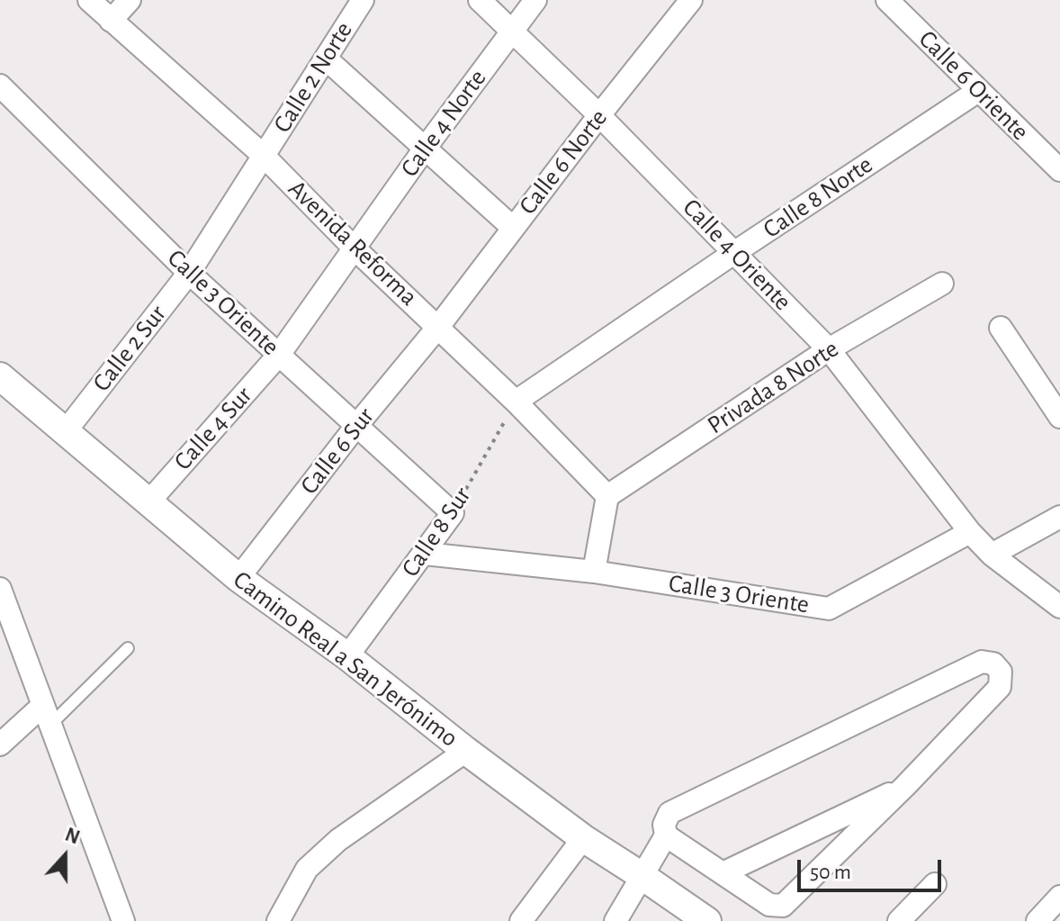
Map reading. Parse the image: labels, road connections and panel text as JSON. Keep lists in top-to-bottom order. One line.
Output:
{"streets":{"street":["Calle 2 Norte","Calle 6 Oriente","Calle 4 Norte","Calle 6 Norte","Calle 8 Norte","Avenida Reforma","Calle 4 Oriente","Calle 3 Oriente","Calle 2 Sur","Privada 8 Norte","Calle 4 Sur","Calle 6 Sur","Calle 8 Sur","Camino Real a San Jerónimo"]},"crossings":[["Calle 2 Norte","Avenida Reforma"],["Calle 2 Norte","Calle 2 Sur"],["Calle 6 Oriente","Calle 8 Norte"],["Calle 4 Norte","Avenida Reforma"],["Calle 4 Norte","Calle 4 Oriente"],["Calle 4 Norte","Calle 4 Sur"],["Calle 6 Norte","Avenida Reforma"],["Calle 6 Norte","Calle 4 Oriente"],["Calle 6 Norte","Calle 6 Sur"],["Calle 8 Norte","Avenida Reforma"],["Calle 8 Norte","Calle 4 Oriente"],["Calle 8 Norte","Calle 8 Sur"],["Avenida Reforma","Calle 2 Sur"],["Avenida Reforma","Privada 8 Norte"],["Avenida Reforma","Calle 4 Sur"],["Avenida Reforma","Calle 6 Sur"],["Avenida Reforma","Calle 8 Sur"],["Calle 4 Oriente","Calle 3 Oriente"],["Calle 4 Oriente","Privada 8 Norte"],["Calle 3 Oriente","Calle 2 Sur"],["Calle 3 Oriente","Calle 4 Sur"],["Calle 3 Oriente","Calle 6 Sur"],["Calle 3 Oriente","Calle 8 Sur"],["Calle 2 Sur","Camino Real a San Jerónimo"],["Calle 4 Sur","Camino Real a San Jerónimo"],["Calle 6 Sur","Camino Real a San Jerónimo"],["Calle 8 Sur","Camino Real a San Jerónimo"]],"scale_bar":"50 m","north":"top"}
